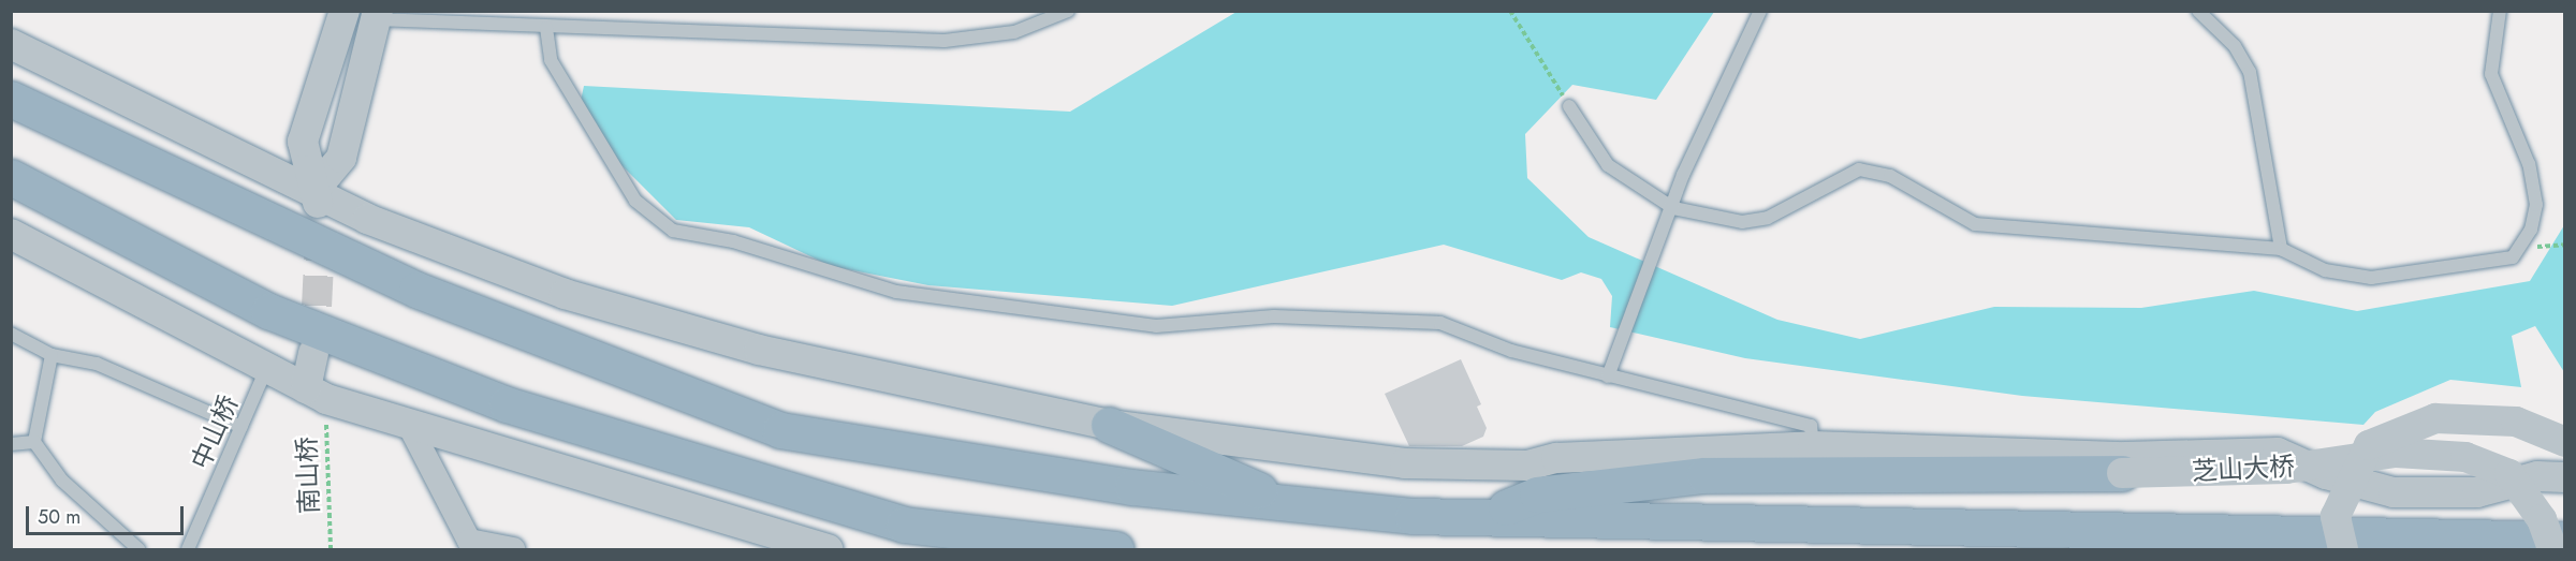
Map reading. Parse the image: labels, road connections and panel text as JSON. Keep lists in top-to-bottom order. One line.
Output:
{"streets":{"street":["芝山大桥"],"lane":["中山桥"],"path":["南山桥"]},"scale_bar":"50 m"}
